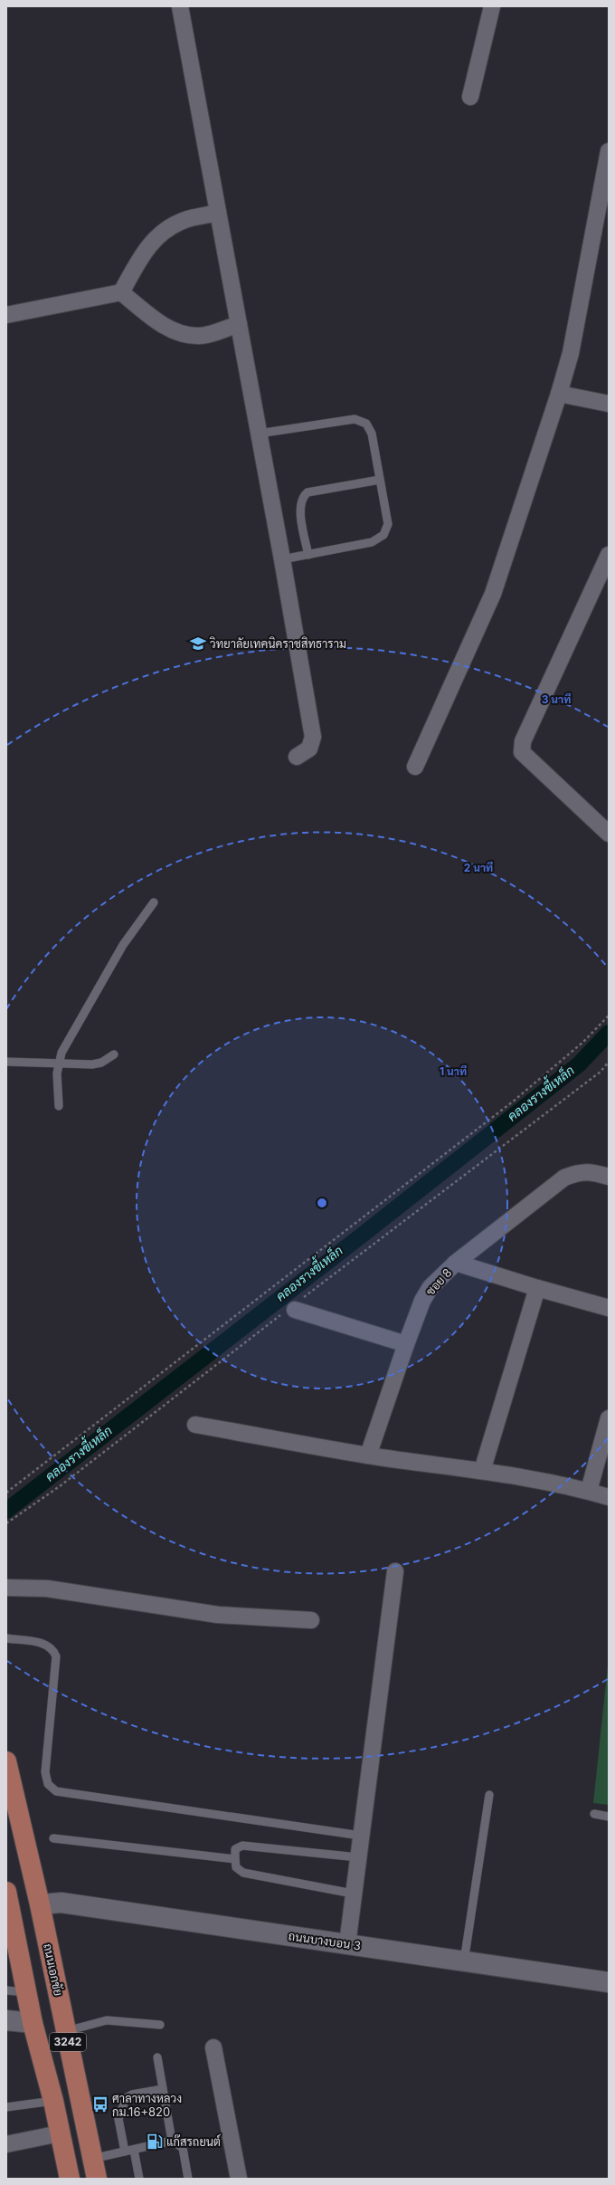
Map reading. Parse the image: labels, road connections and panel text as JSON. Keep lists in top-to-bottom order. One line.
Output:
{"streets":{"main road":["ถนนบางบอน 3","ถนนเอกชัย","3242"],"street":["ซอย 8"]},"crossings":[["ถนนบางบอน 3","ถนนเอกชัย"]],"water":["คลองรางขี้เหล็ก"],"places":{"school or university":["วิทยาลัยเทคนิคราชสิทธาราม"],"bus stop":["ศาลาทางหลวง กม.16+820"],"fuel station":["แก๊สรถยนต์"]},"rings":["3 นาที","2 นาที","1 นาที"]}
